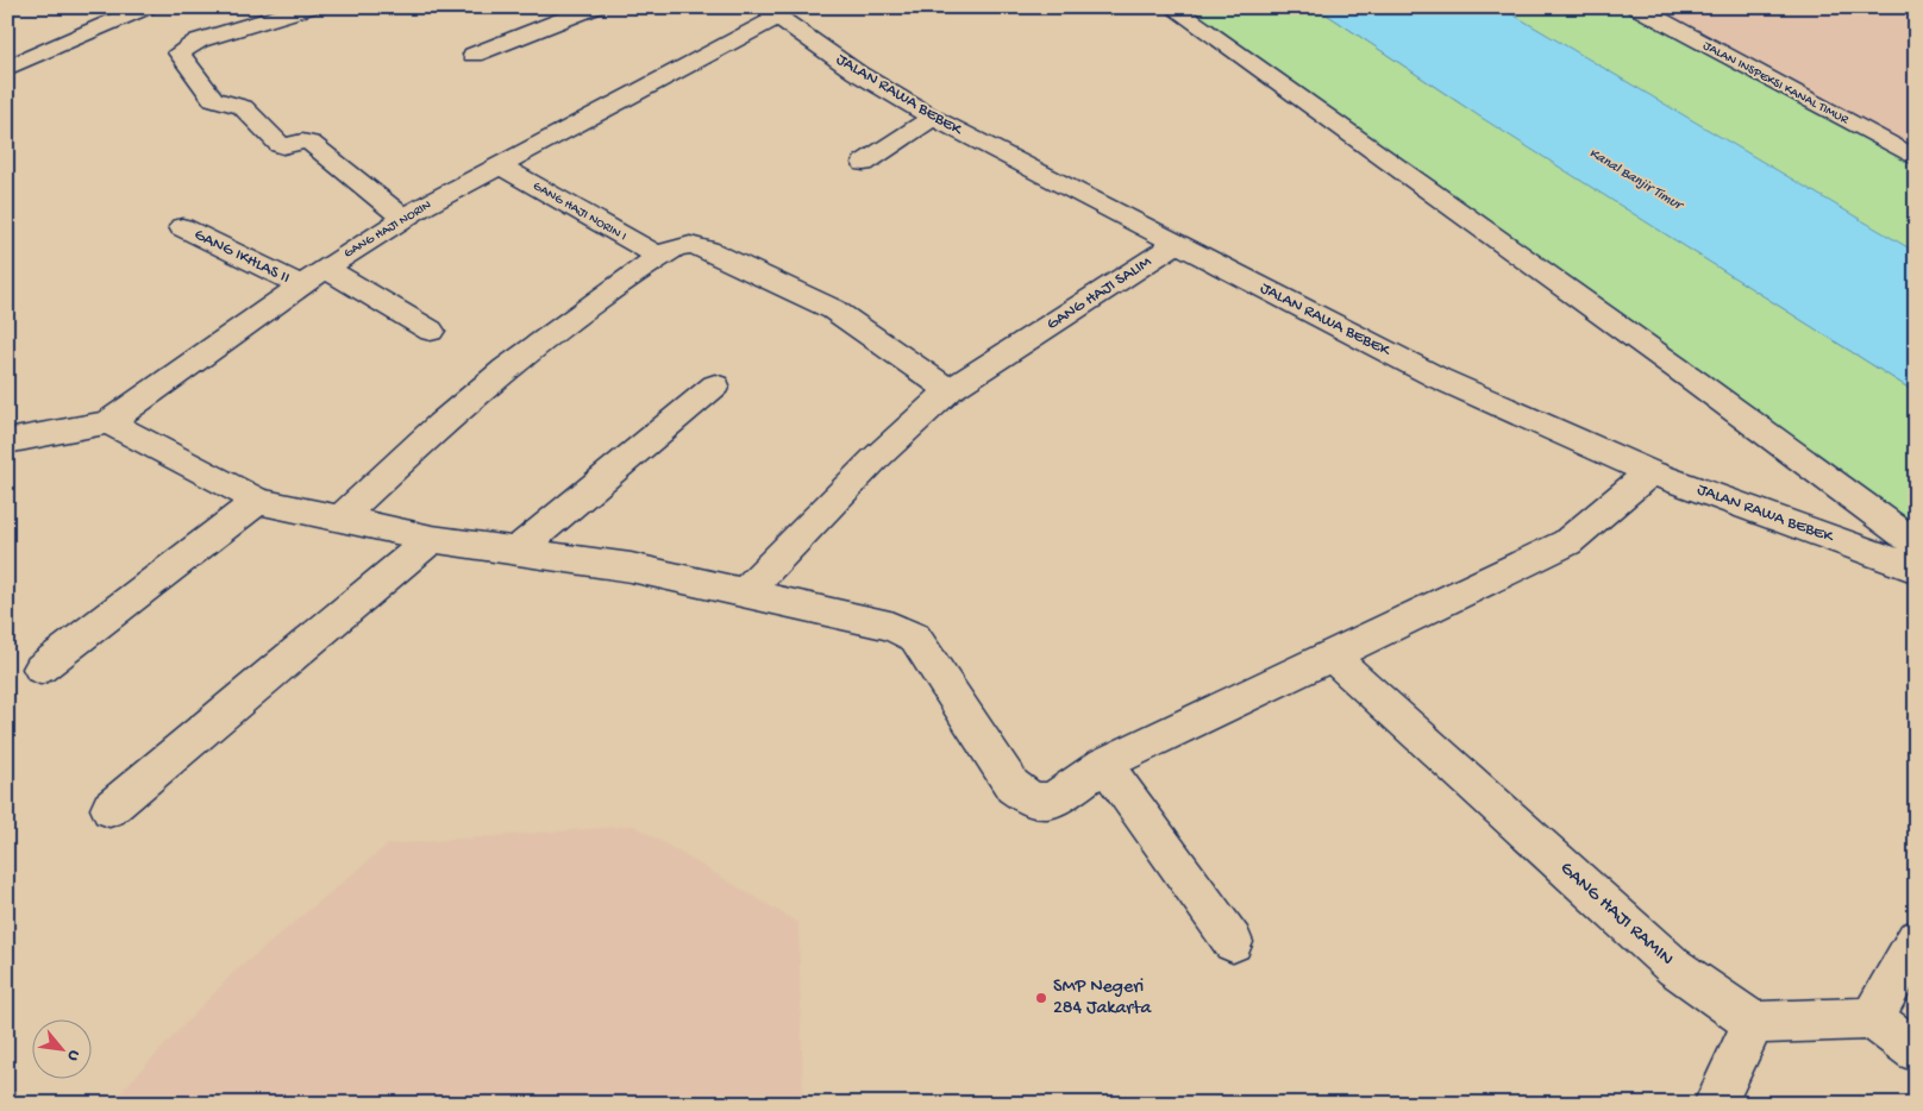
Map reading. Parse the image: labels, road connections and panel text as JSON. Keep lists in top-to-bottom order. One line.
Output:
{"streets":{"street":["JALAN INSPEKSI KANAL TIMUR","JALAN RAWA BEBEK","GANG HAJI NORIN I","GANG HAJI NORIN","GANG IKHLAS II","GANG HAJI SALIM","GANG HAJI RAMIN"]},"crossings":[["JALAN RAWA BEBEK","GANG HAJI NORIN"],["JALAN RAWA BEBEK","GANG HAJI SALIM"],["GANG HAJI NORIN I","GANG HAJI NORIN"],["GANG HAJI NORIN","GANG IKHLAS II"]],"water":["Kanal Banjir Timur"],"places":["SMP Negeri 284 Jakarta"],"north":"bottom right"}
